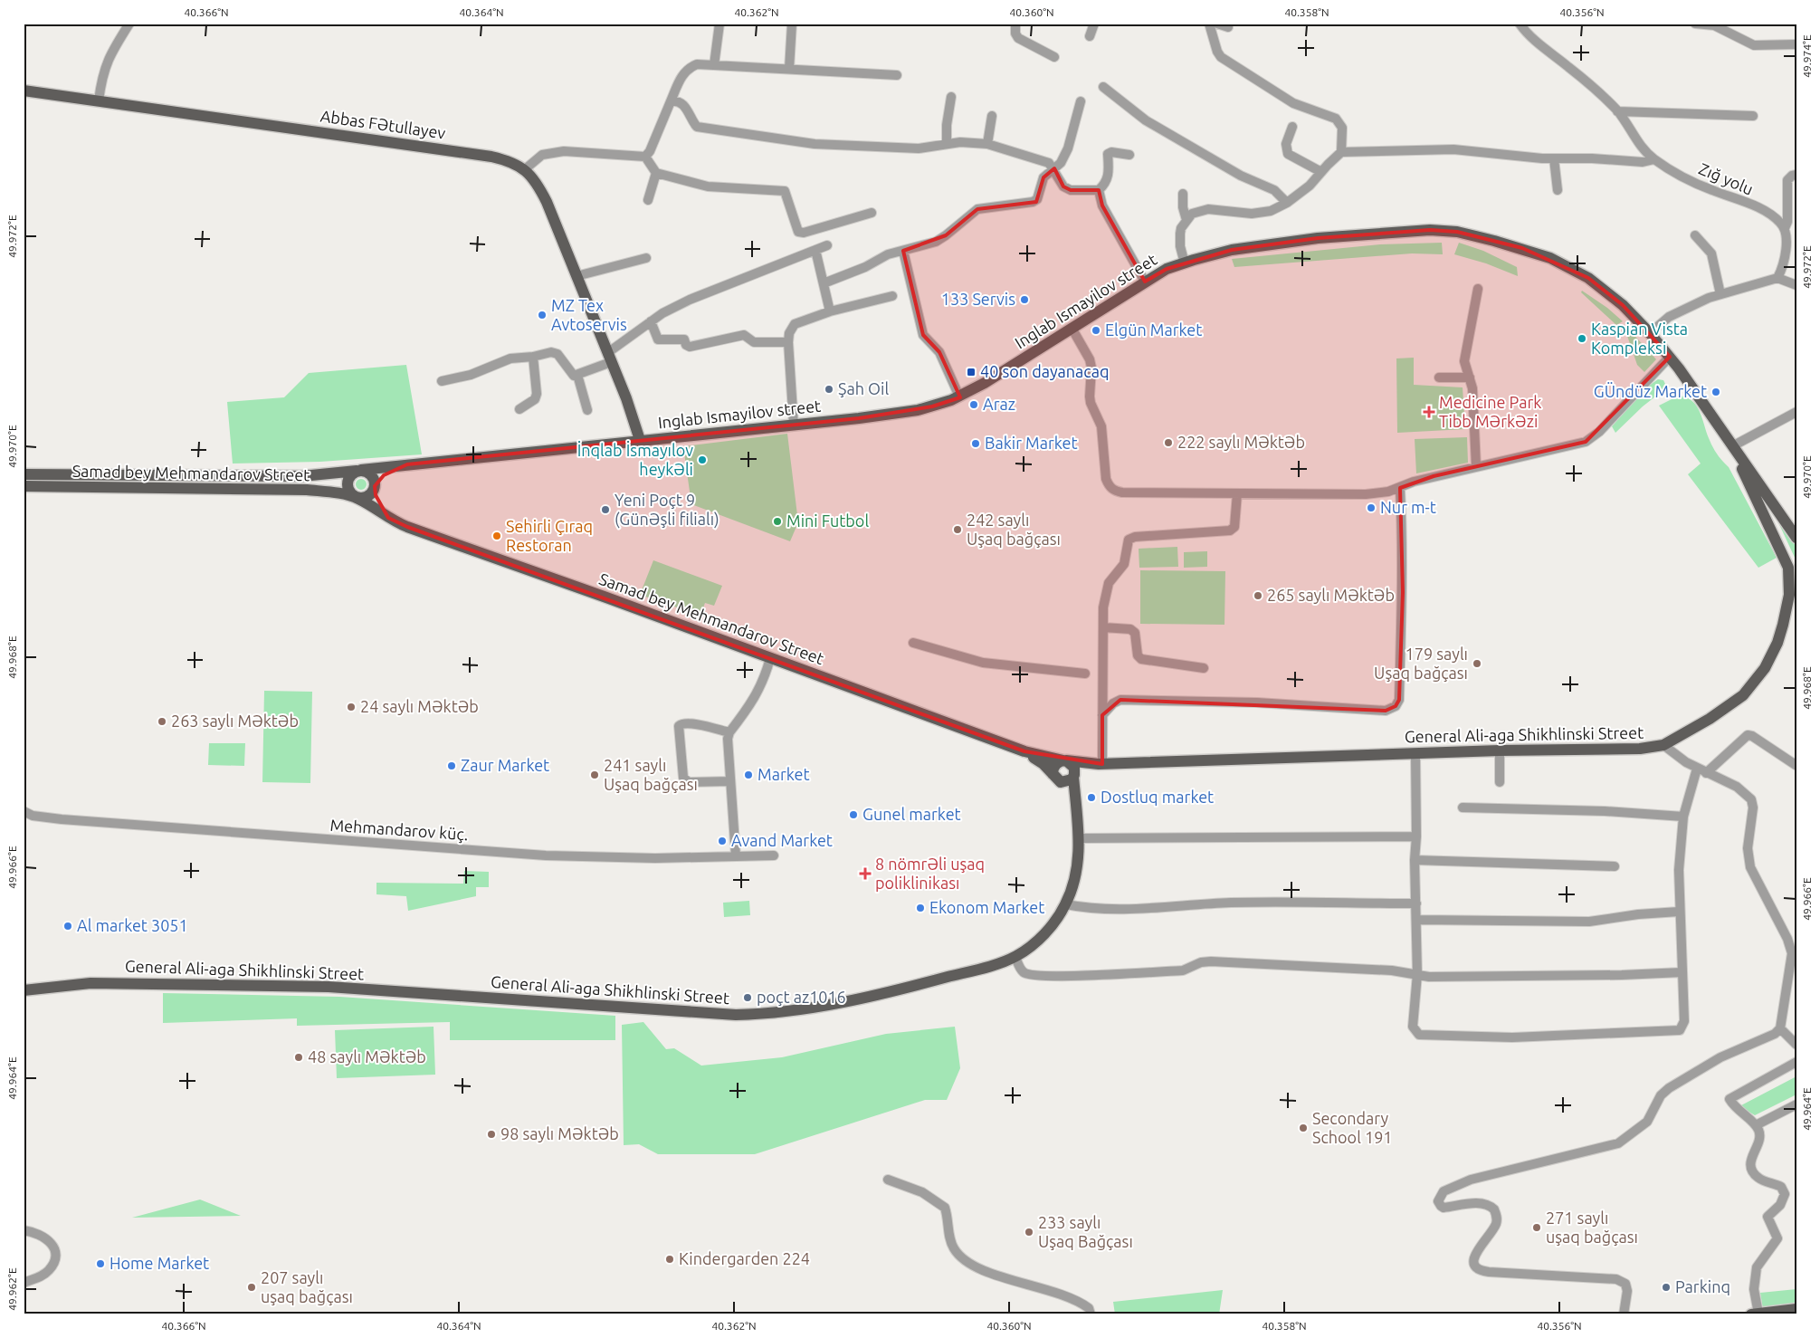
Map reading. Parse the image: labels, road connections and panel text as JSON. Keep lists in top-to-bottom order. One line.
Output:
{"streets":{"main road":["Abbas Fətullayev","Inglab Ismayilov street","Samad bey Mehmandarov Street","General Ali-aga Shikhlinski Street"],"street":["Zığ yolu","Mehmandarov küç."]},"crossings":[["Abbas Fətullayev","Inglab Ismayilov street"],["Inglab Ismayilov street","Samad bey Mehmandarov Street"],["Inglab Ismayilov street","General Ali-aga Shikhlinski Street"]],"places":{"other":["133 Servis","MZ Tex Avtoservis","Elgün Market","Kaspian Vista Kompleksi","Şah Oil","GÜndüz Market","Araz","222 saylı Məktəb","Bakir Market","İnqlab İsmayılov heykəli","Nur m-t","Yeni Poçt 9 (Günəşli filialı)","Mini Futbol","242 saylı Uşaq bağçası","Sehirli Çıraq Restoran","265 saylı Məktəb","179 saylı Uşaq bağçası","24 saylı Məktəb","263 saylı Məktəb","Zaur Market","241 saylı Uşaq bağçası","Market","Dostluq market","Gunel market","Avand Market","Ekonom Market","Al market 3051","poçt az1016","48 saylı Məktəb","Secondary School 191","98 saylı Məktəb","271 saylı uşaq bağçası","233 saylı Uşaq Bağçası","Kindergarden 224","Home Market","207 saylı uşaq bağçası","Parkinq"],"transit":["40 son dayanacaq"],"health":["Medicine Park Tibb Mərkəzi","8 nömrəli uşaq poliklinikası"]},"coordinates":["40.366°N","40.364°N","40.362°N","40.360°N","40.358°N","40.356°N","49.974°E","49.972°E","49.970°E","49.968°E","49.966°E","49.964°E","49.962°E"]}
